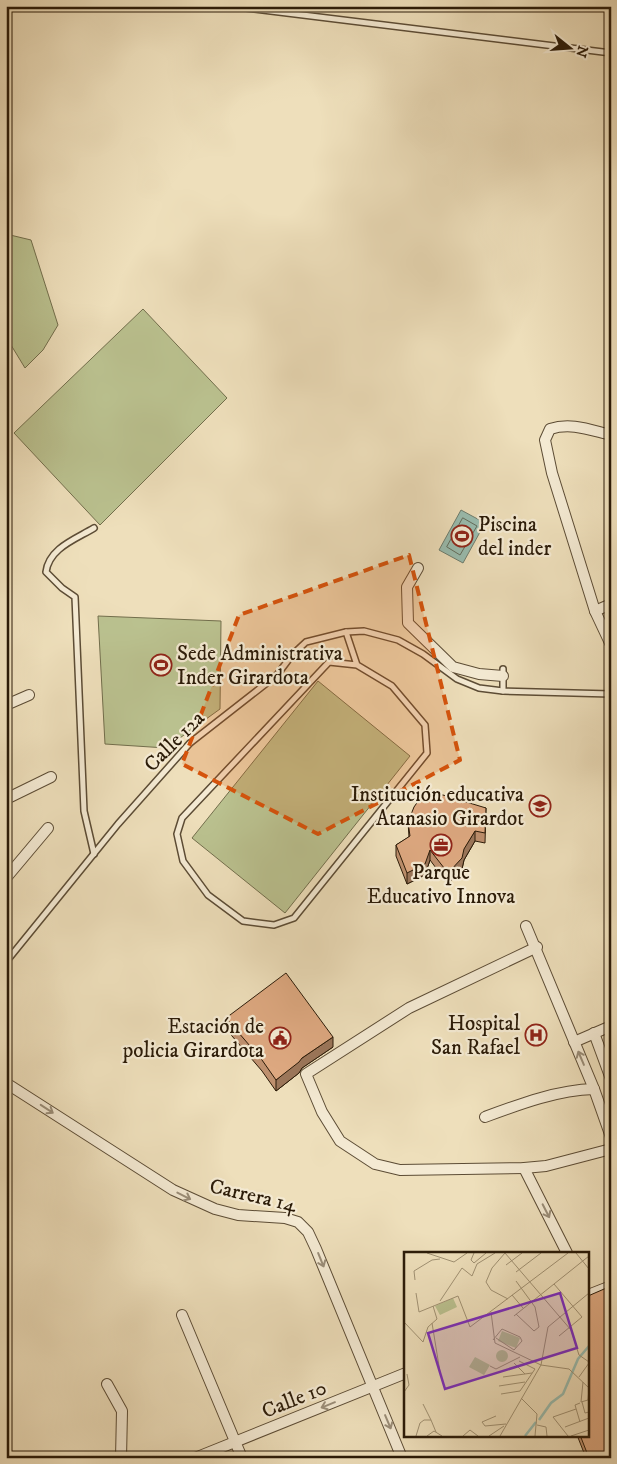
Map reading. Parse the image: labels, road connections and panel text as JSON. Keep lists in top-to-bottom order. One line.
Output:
{"streets":{"street":["Carrera 14","Calle 10"],"lane":["Calle 12a"]},"crossings":[["Carrera 14","Calle 10"]],"one_way":["Carrera 14","Calle 10"],"places":{"sports":["Piscina del inder","Sede Administrativa Inder Girardota"],"school or university":["Institución educativa Atanasio Girardot"],"office":["Parque Educativo Innova"],"hospital":["Hospital San Rafael"],"public building":["Estación de policia Girardota"]},"north":"right"}
